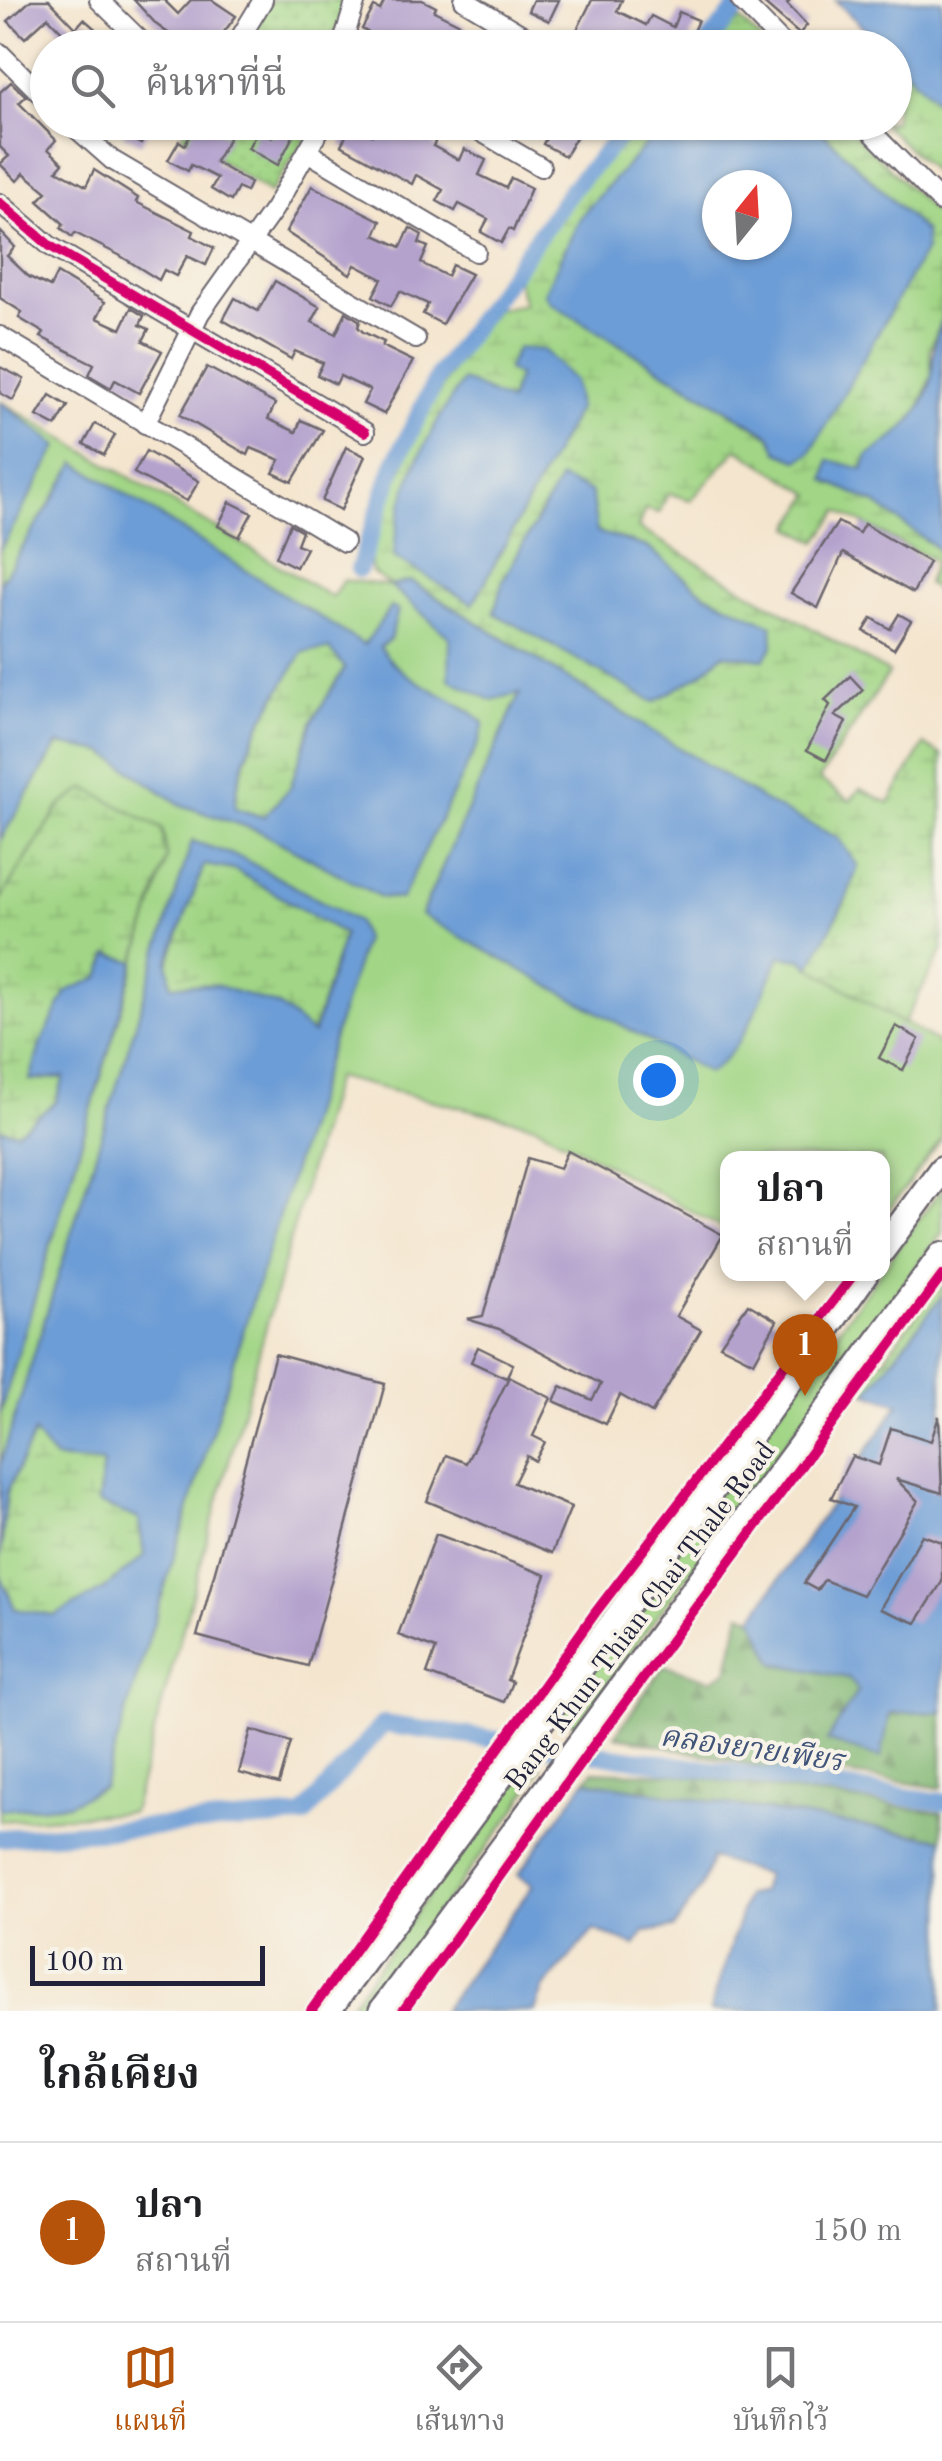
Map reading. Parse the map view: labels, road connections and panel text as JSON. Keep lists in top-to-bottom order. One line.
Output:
{"streets":{"main road":["Bang Khun Thian Chai Thale Road"]},"water":["คลองยายเพียร"],"scale_bar":"100 m","north":"top","page":{"search":"ค้นหาที่นี่","popup":["ปลา","สถานที่"],"pins":"1","scale":"100 m","heading":"ใกล้เคียง","list":[{"mark":"1","name":"ปลา","note":"สถานที่","value":"150 m"}],"nav":["แผนที่","เส้นทาง","บันทึกไว้"]}}
